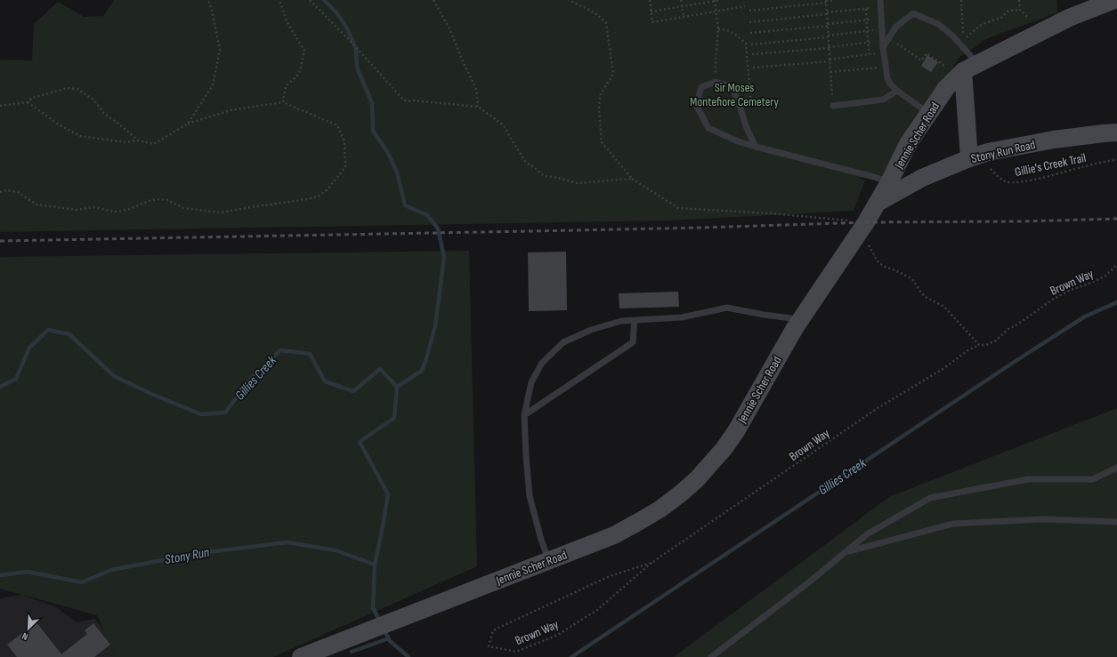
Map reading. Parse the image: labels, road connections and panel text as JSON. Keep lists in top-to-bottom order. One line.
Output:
{"streets":{"street":["Jennie Scher Road","Stony Run Road"],"path":["Gillie's Creek Trail","Brown Way"]},"crossings":[["Jennie Scher Road","Stony Run Road"]],"water":["Gillies Creek","Stony Run"],"parks":["Sir Moses Montefiore Cemetery"],"north":"bottom left"}
